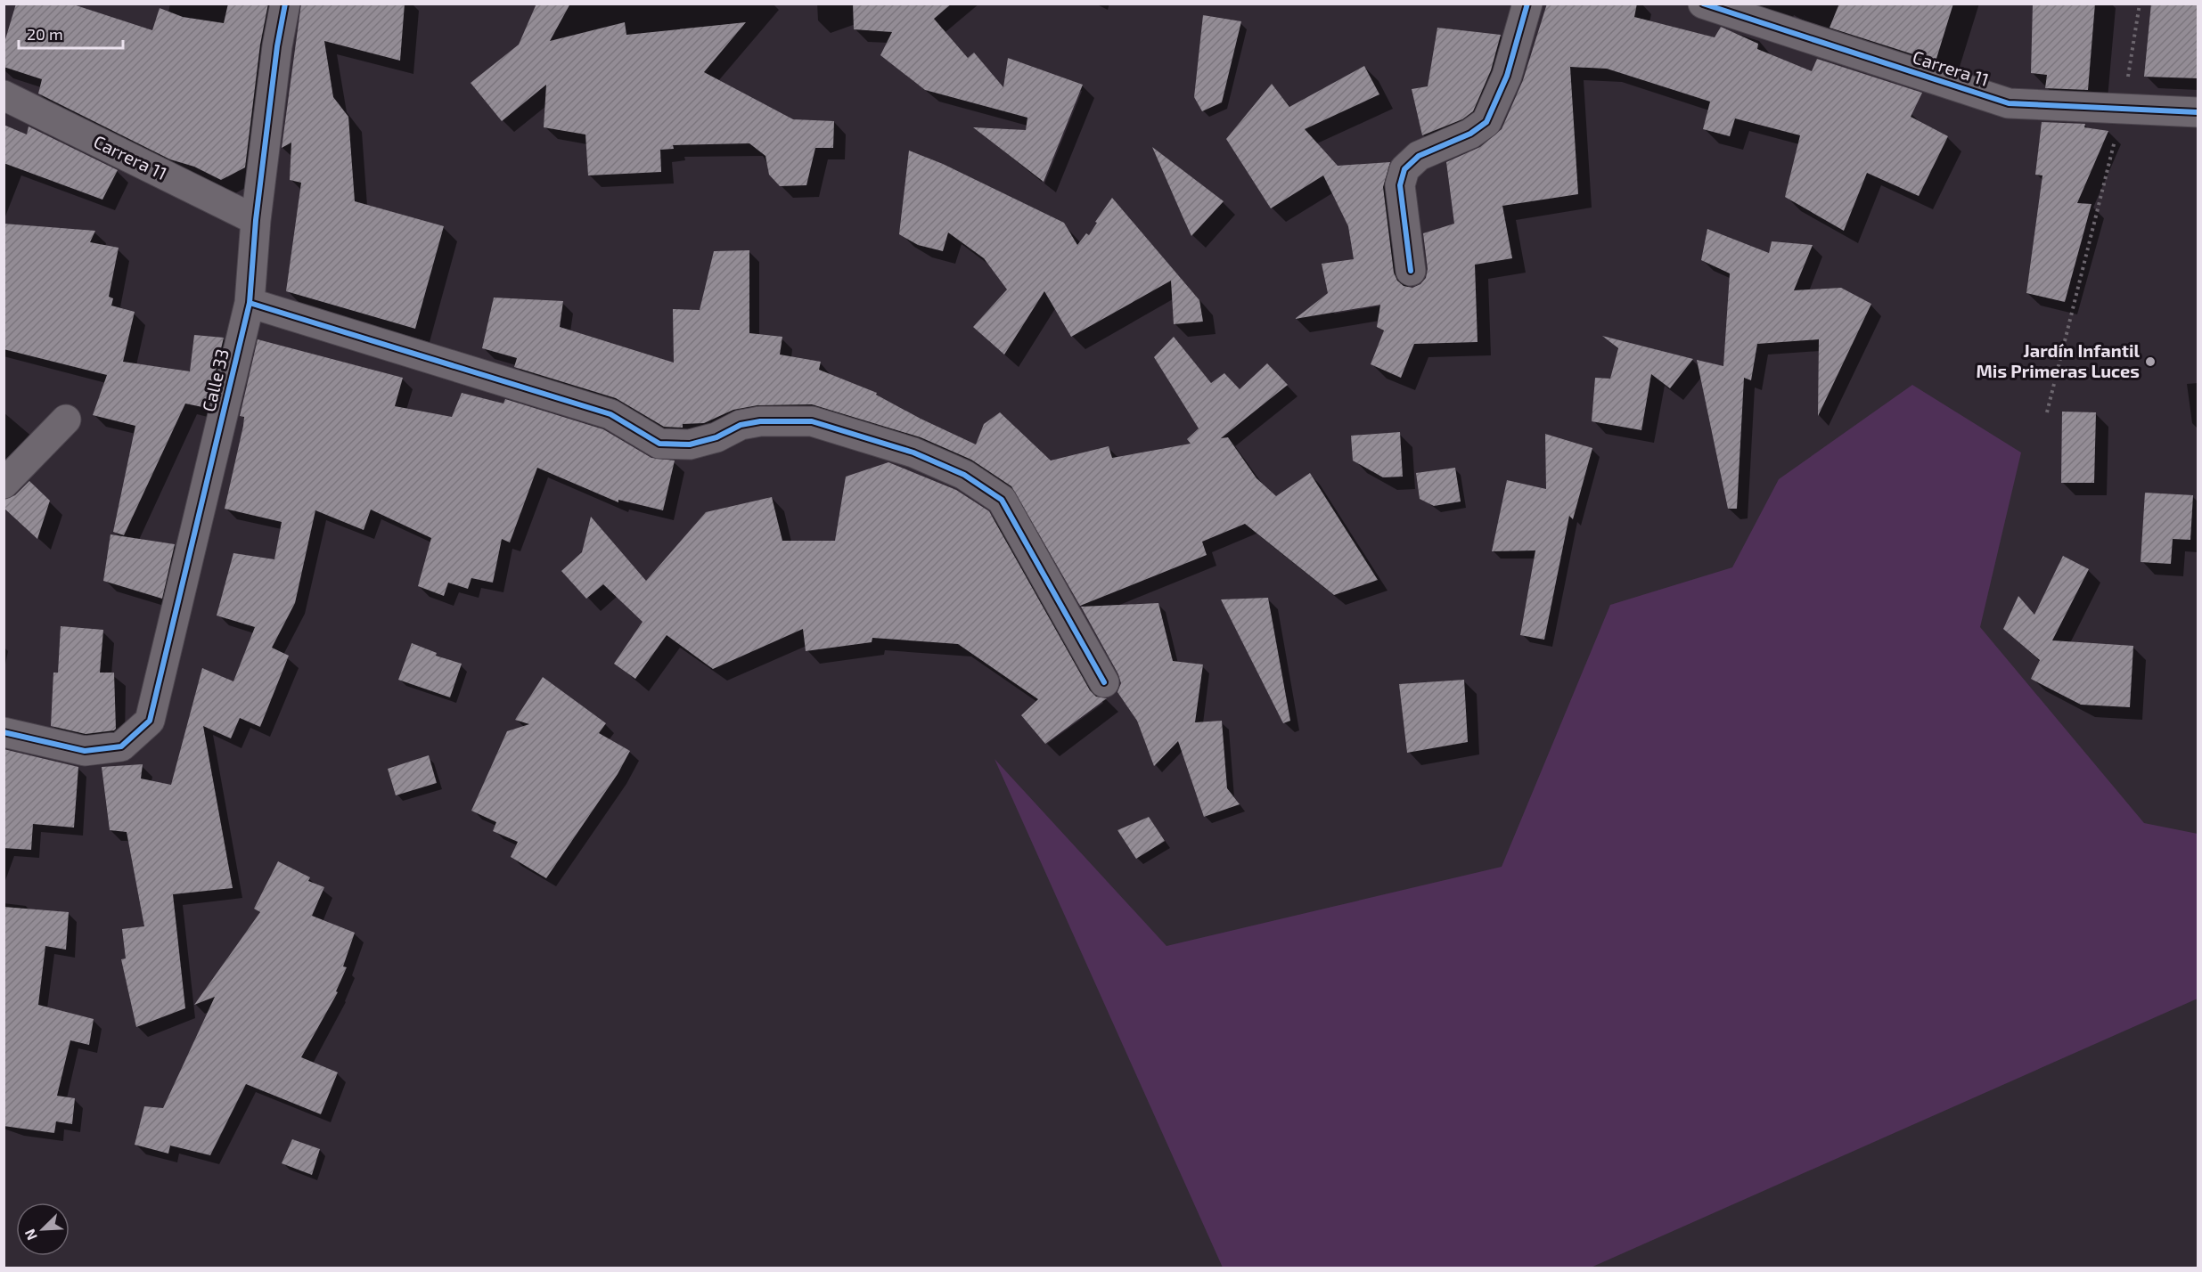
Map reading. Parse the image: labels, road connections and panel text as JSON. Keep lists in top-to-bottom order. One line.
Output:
{"streets":{"street":["Carrera 11","Calle 33"]},"crossings":[["Carrera 11","Calle 33"]],"places":["Jardín Infantil Mis Primeras Luces"],"scale_bar":"20 m","north":"bottom left"}
